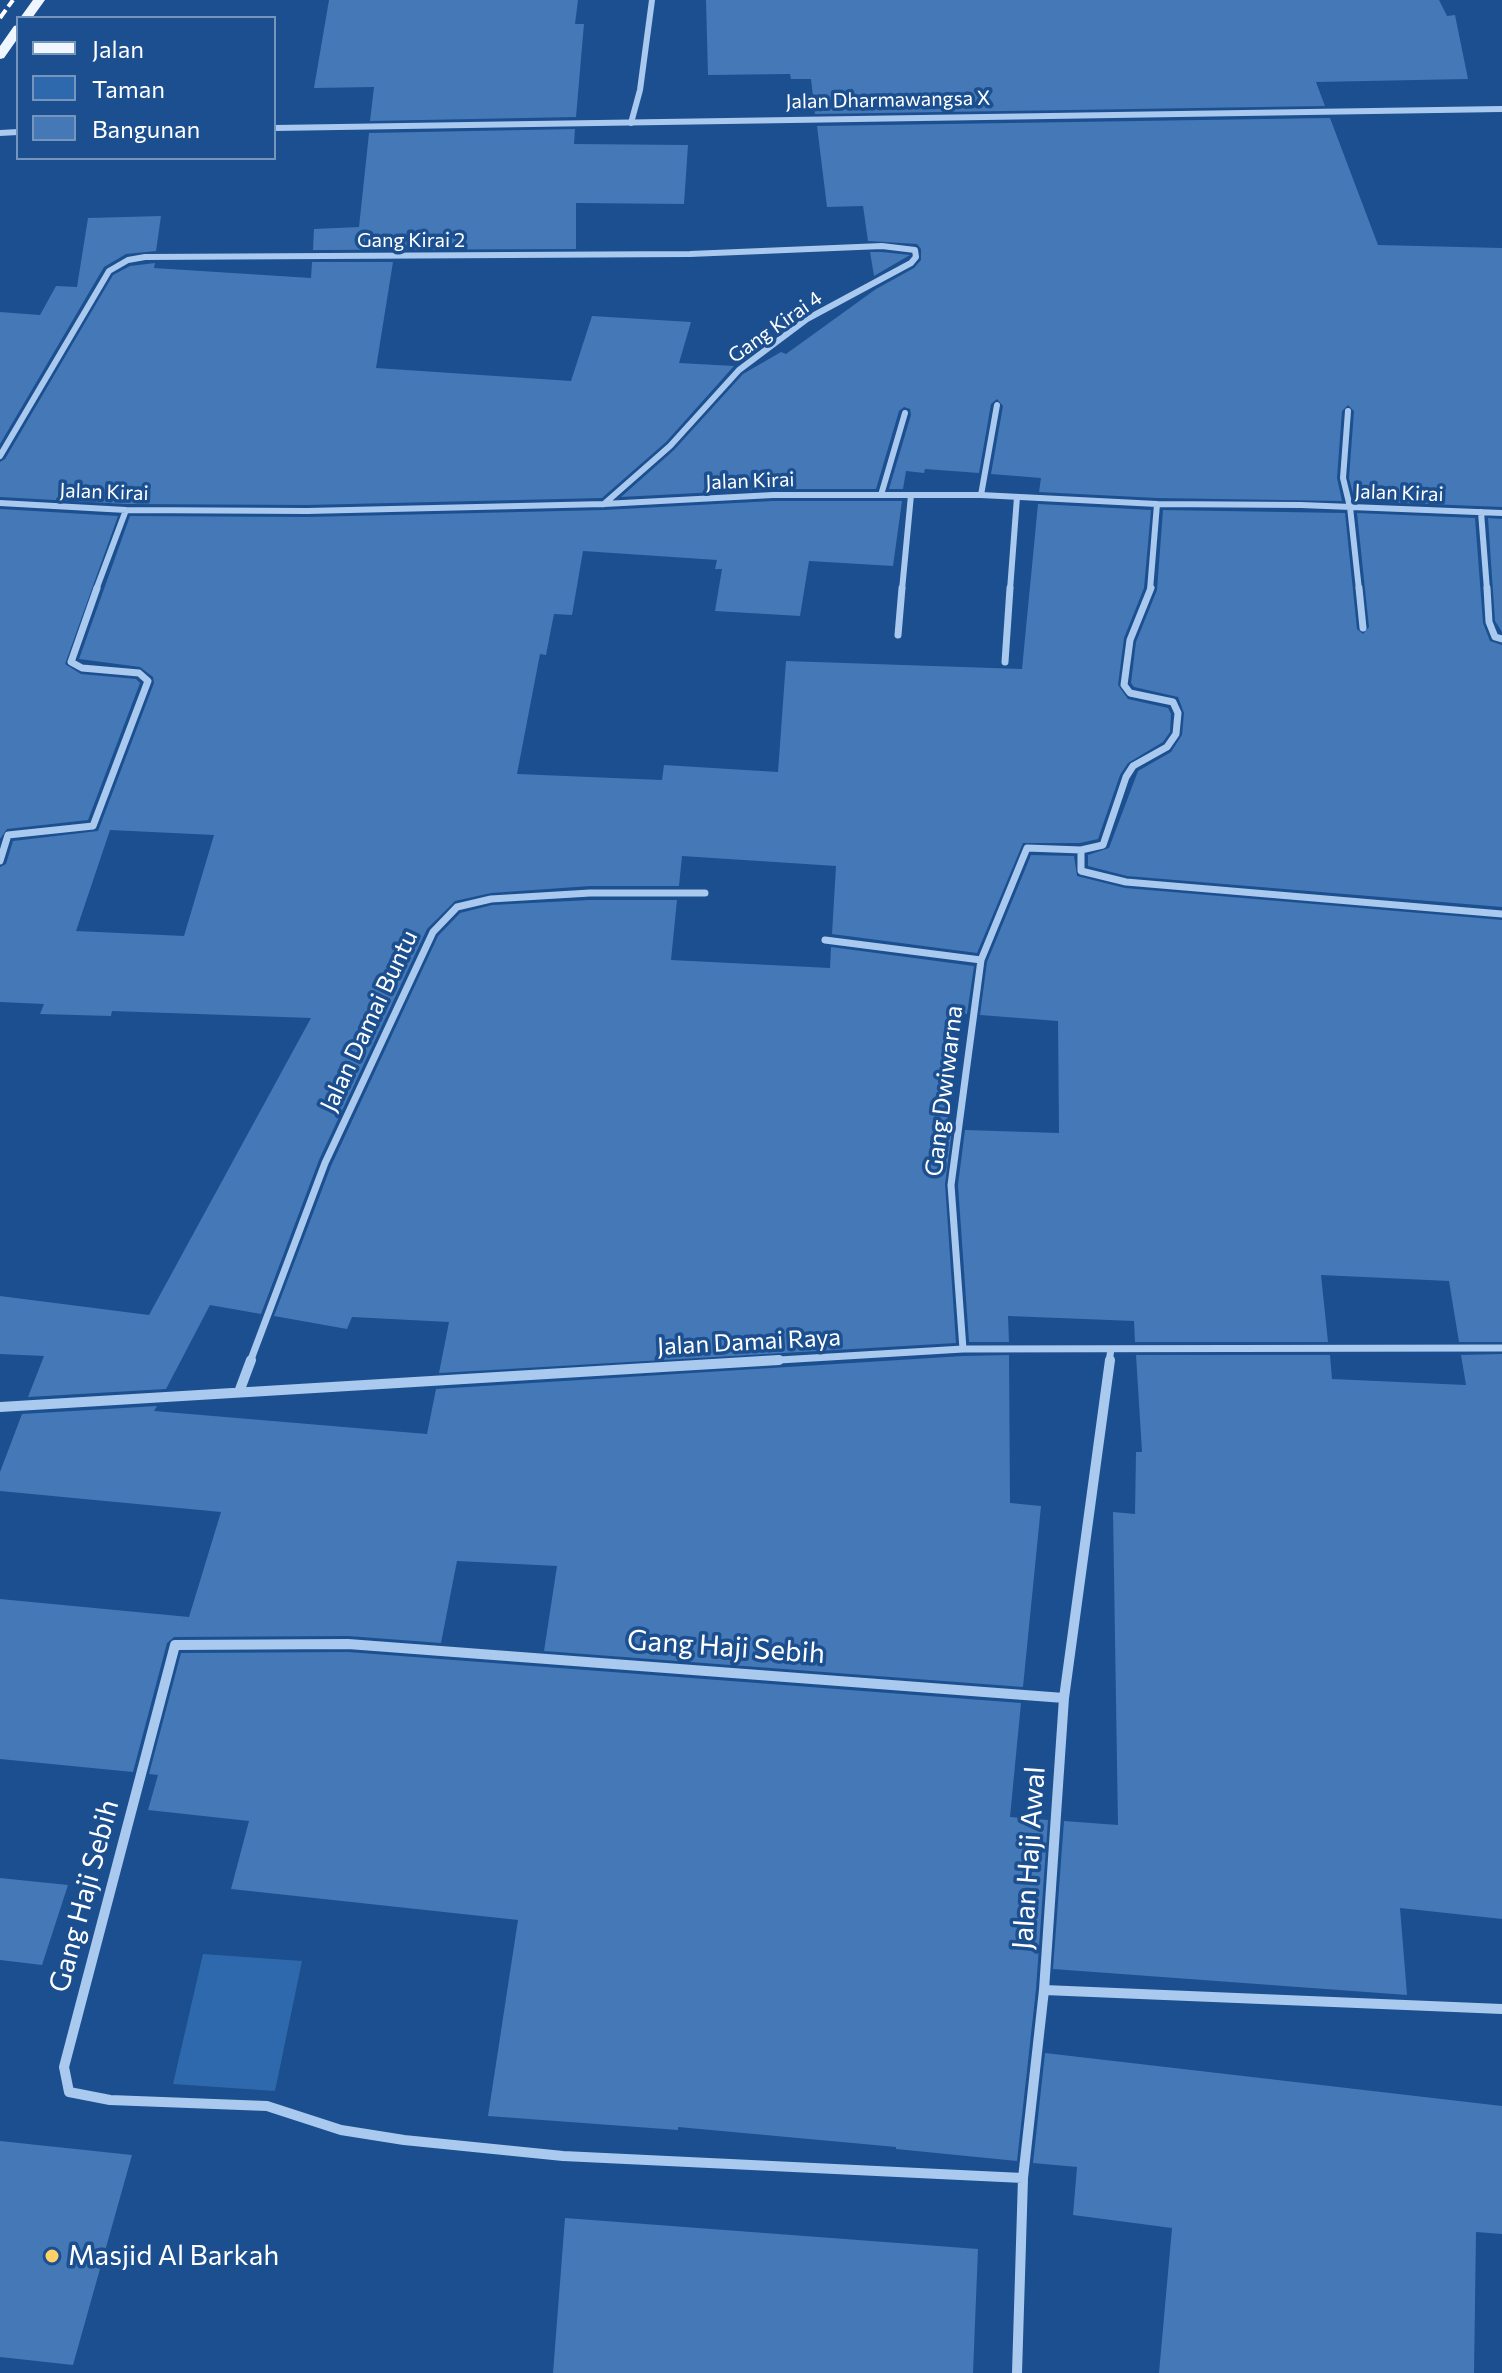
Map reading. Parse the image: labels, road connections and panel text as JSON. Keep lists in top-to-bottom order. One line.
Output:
{"streets":{"street":["Jalan Dharmawangsa X","Gang Kirai 2","Gang Kirai 4","Jalan Kirai","Jalan Damai Buntu","Gang Dwiwarna","Jalan Damai Raya","Gang Haji Sebih","Jalan Haji Awal"]},"crossings":[["Gang Kirai 2","Gang Kirai 4"],["Gang Kirai 4","Jalan Kirai"],["Jalan Damai Buntu","Jalan Damai Raya"],["Gang Dwiwarna","Jalan Damai Raya"],["Jalan Damai Raya","Jalan Haji Awal"],["Gang Haji Sebih","Jalan Haji Awal"]],"places":["Masjid Al Barkah"],"legend":["Jalan","Taman","Bangunan"]}
